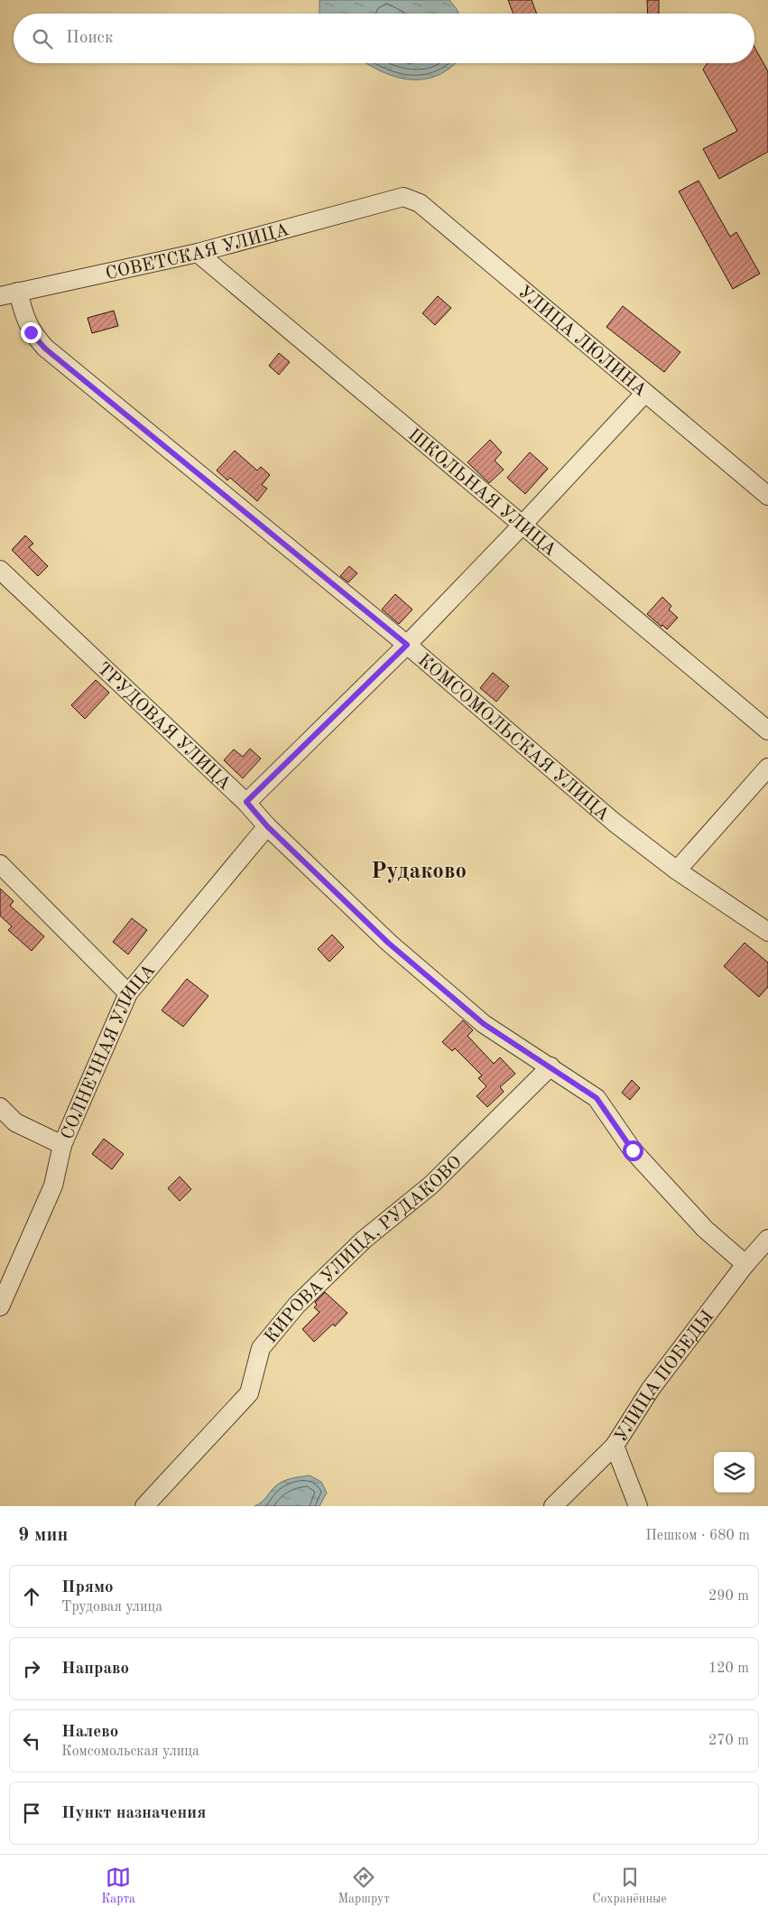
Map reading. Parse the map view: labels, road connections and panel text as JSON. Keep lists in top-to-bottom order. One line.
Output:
{"streets":{"street":["СОВЕТСКАЯ УЛИЦА","УЛИЦА ЛЮЛИНА","ШКОЛЬНАЯ УЛИЦА","ТРУДОВАЯ УЛИЦА","КОМСОМОЛЬСКАЯ УЛИЦА","СОЛНЕЧНАЯ УЛИЦА","КИРОВА УЛИЦА, РУДАКОВО","УЛИЦА ПОБЕДЫ"]},"crossings":[["СОВЕТСКАЯ УЛИЦА","УЛИЦА ЛЮЛИНА"],["СОВЕТСКАЯ УЛИЦА","ШКОЛЬНАЯ УЛИЦА"],["СОВЕТСКАЯ УЛИЦА","КОМСОМОЛЬСКАЯ УЛИЦА"],["ТРУДОВАЯ УЛИЦА","СОЛНЕЧНАЯ УЛИЦА"],["ТРУДОВАЯ УЛИЦА","КИРОВА УЛИЦА, РУДАКОВО"],["ТРУДОВАЯ УЛИЦА","УЛИЦА ПОБЕДЫ"]],"districts":["Рудаково"],"page":{"search":"Поиск","heading":["9 мин","Пешком · 680 m"],"list":[["Прямо","Трудовая улица","290 m"],["Направо","120 m"],["Налево","Комсомольская улица","270 m"],"Пункт назначения"],"nav":["Карта","Маршрут","Сохранённые"]}}
